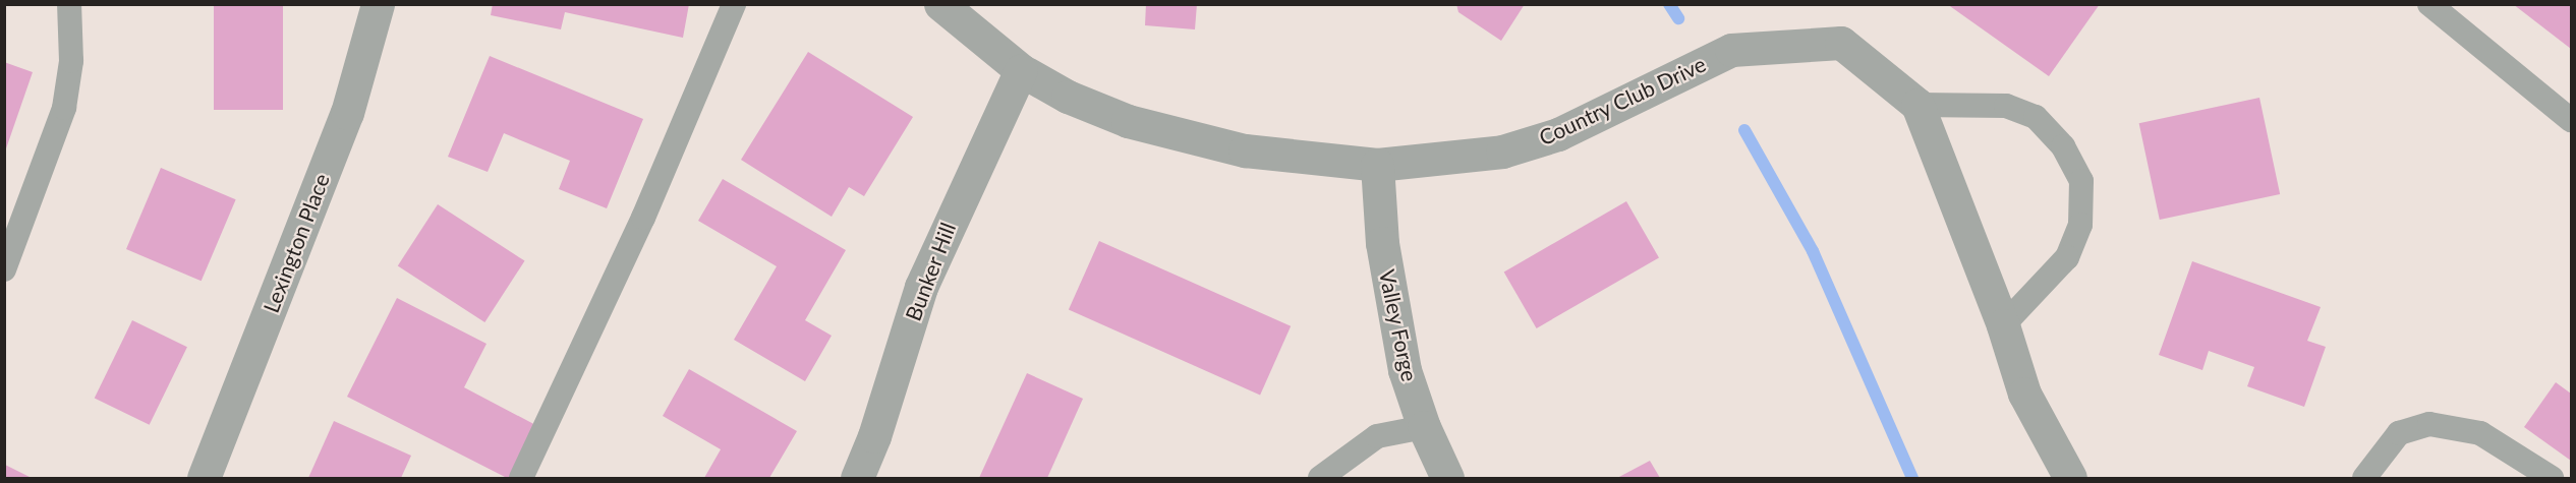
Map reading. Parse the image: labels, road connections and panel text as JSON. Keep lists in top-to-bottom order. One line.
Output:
{"streets":{"street":["Country Club Drive","Lexington Place","Bunker Hill","Valley Forge"]},"crossings":[["Country Club Drive","Bunker Hill"],["Country Club Drive","Valley Forge"]]}
